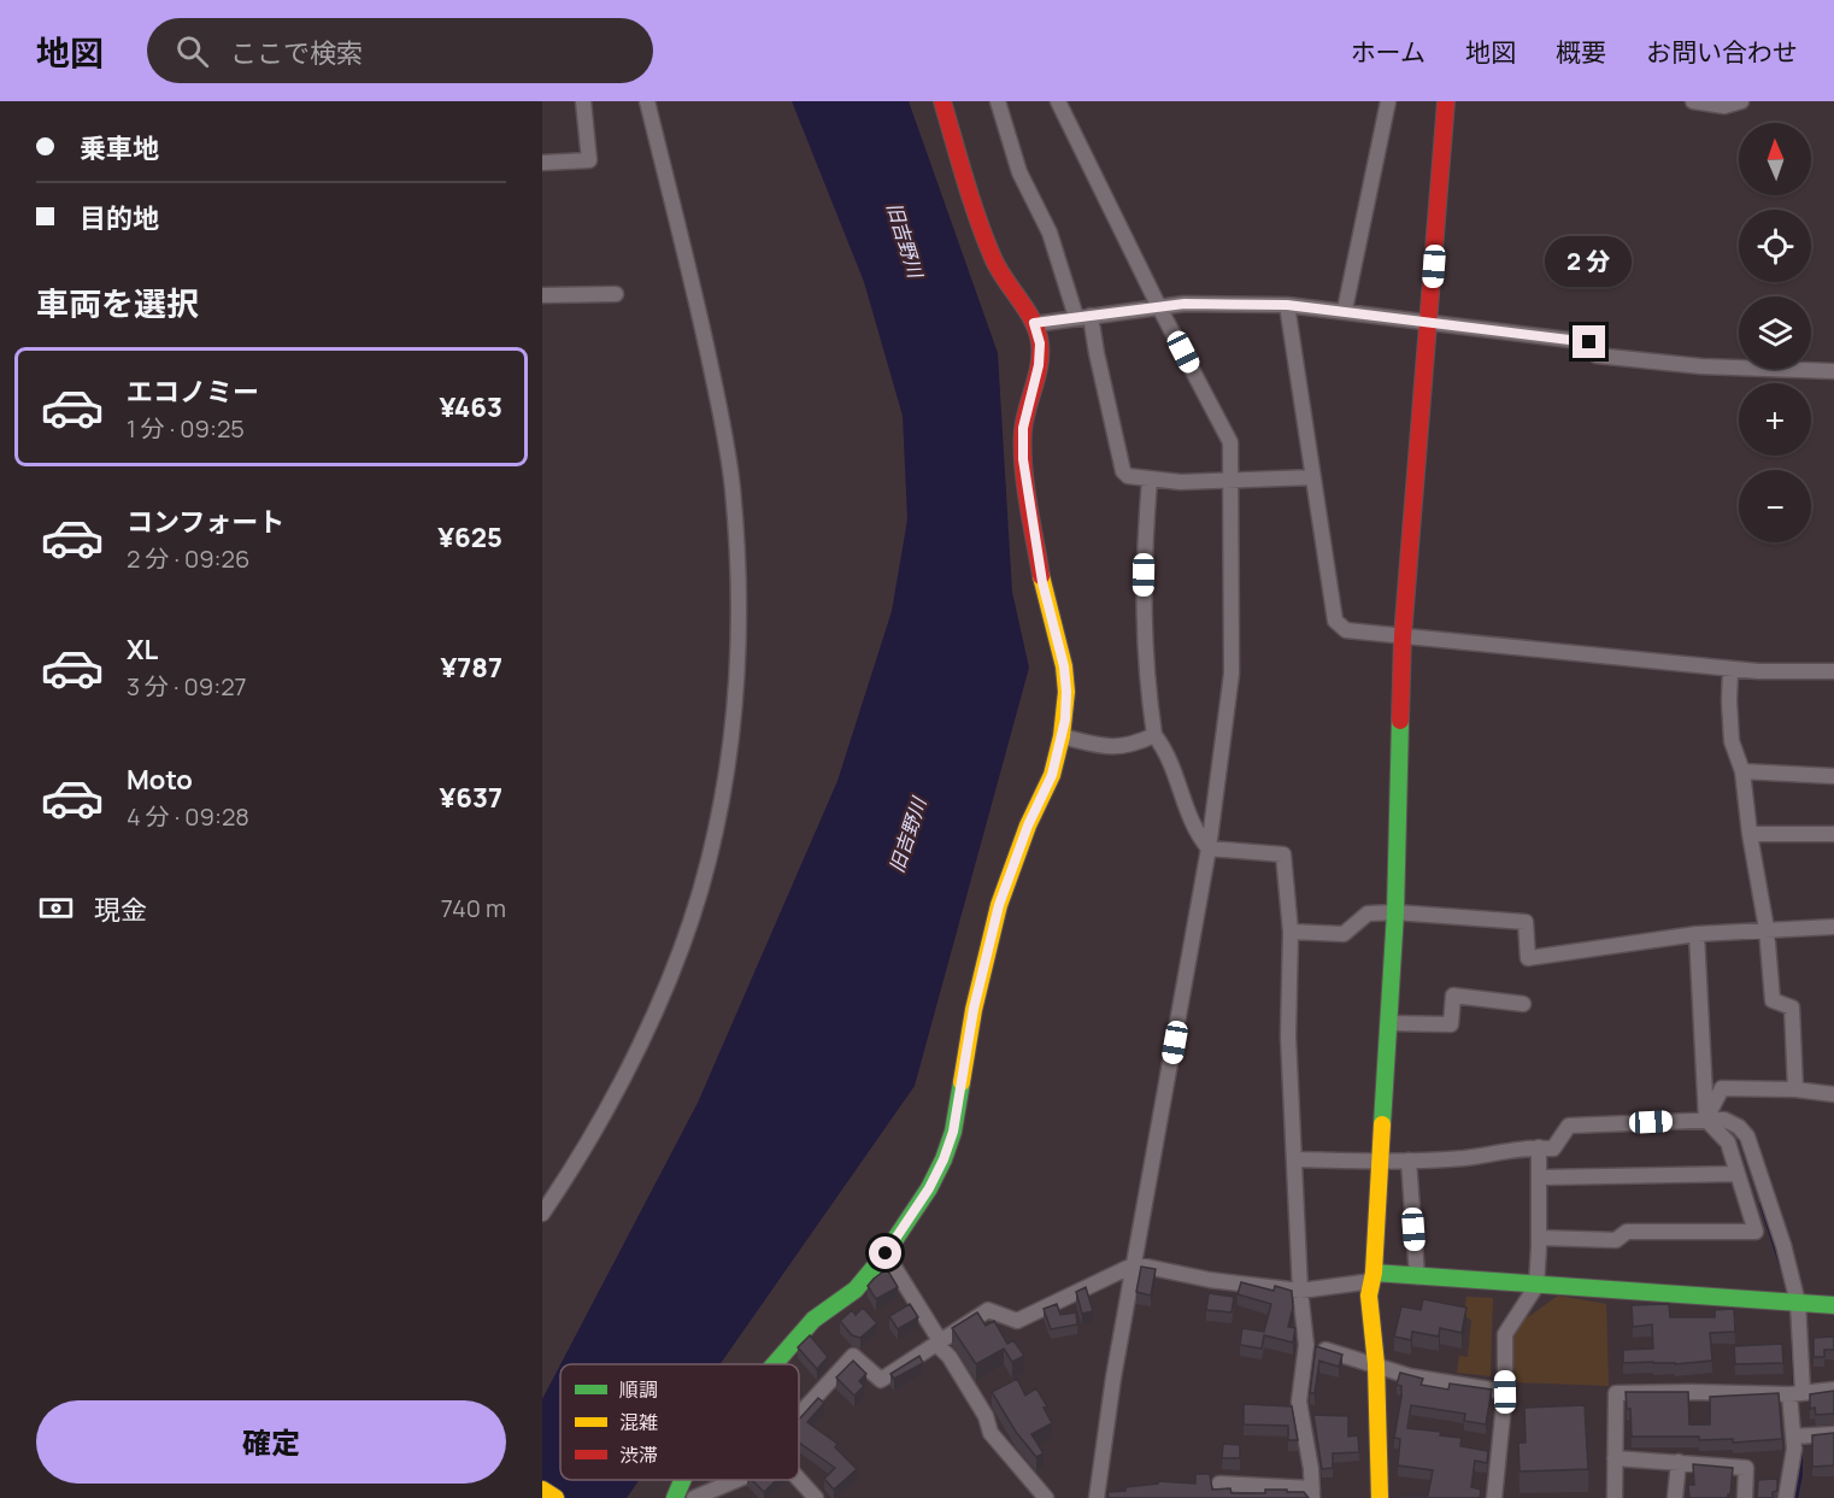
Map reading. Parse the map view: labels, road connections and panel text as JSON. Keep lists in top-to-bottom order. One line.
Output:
{"water":["旧吉野川"],"legend":["順調","混雑","渋滞"],"north":"top","page":{"header":"地図","search":"ここで検索","nav":["ホーム","地図","概要","お問い合わせ"],"banner":["乗車地","目的地"],"map_buttons":["+","−"],"bubble":"2 分","heading":"車両を選択","list":[{"name":"エコノミー","note":"1 分 · 09:25","value":"¥463"},{"name":"コンフォート","note":"2 分 · 09:26","value":"¥625"},{"name":"XL","note":"3 分 · 09:27","value":"¥787"},{"name":"Moto","note":"4 分 · 09:28","value":"¥637"}],"pay":["現金","740 m"],"buttons":"確定"}}
